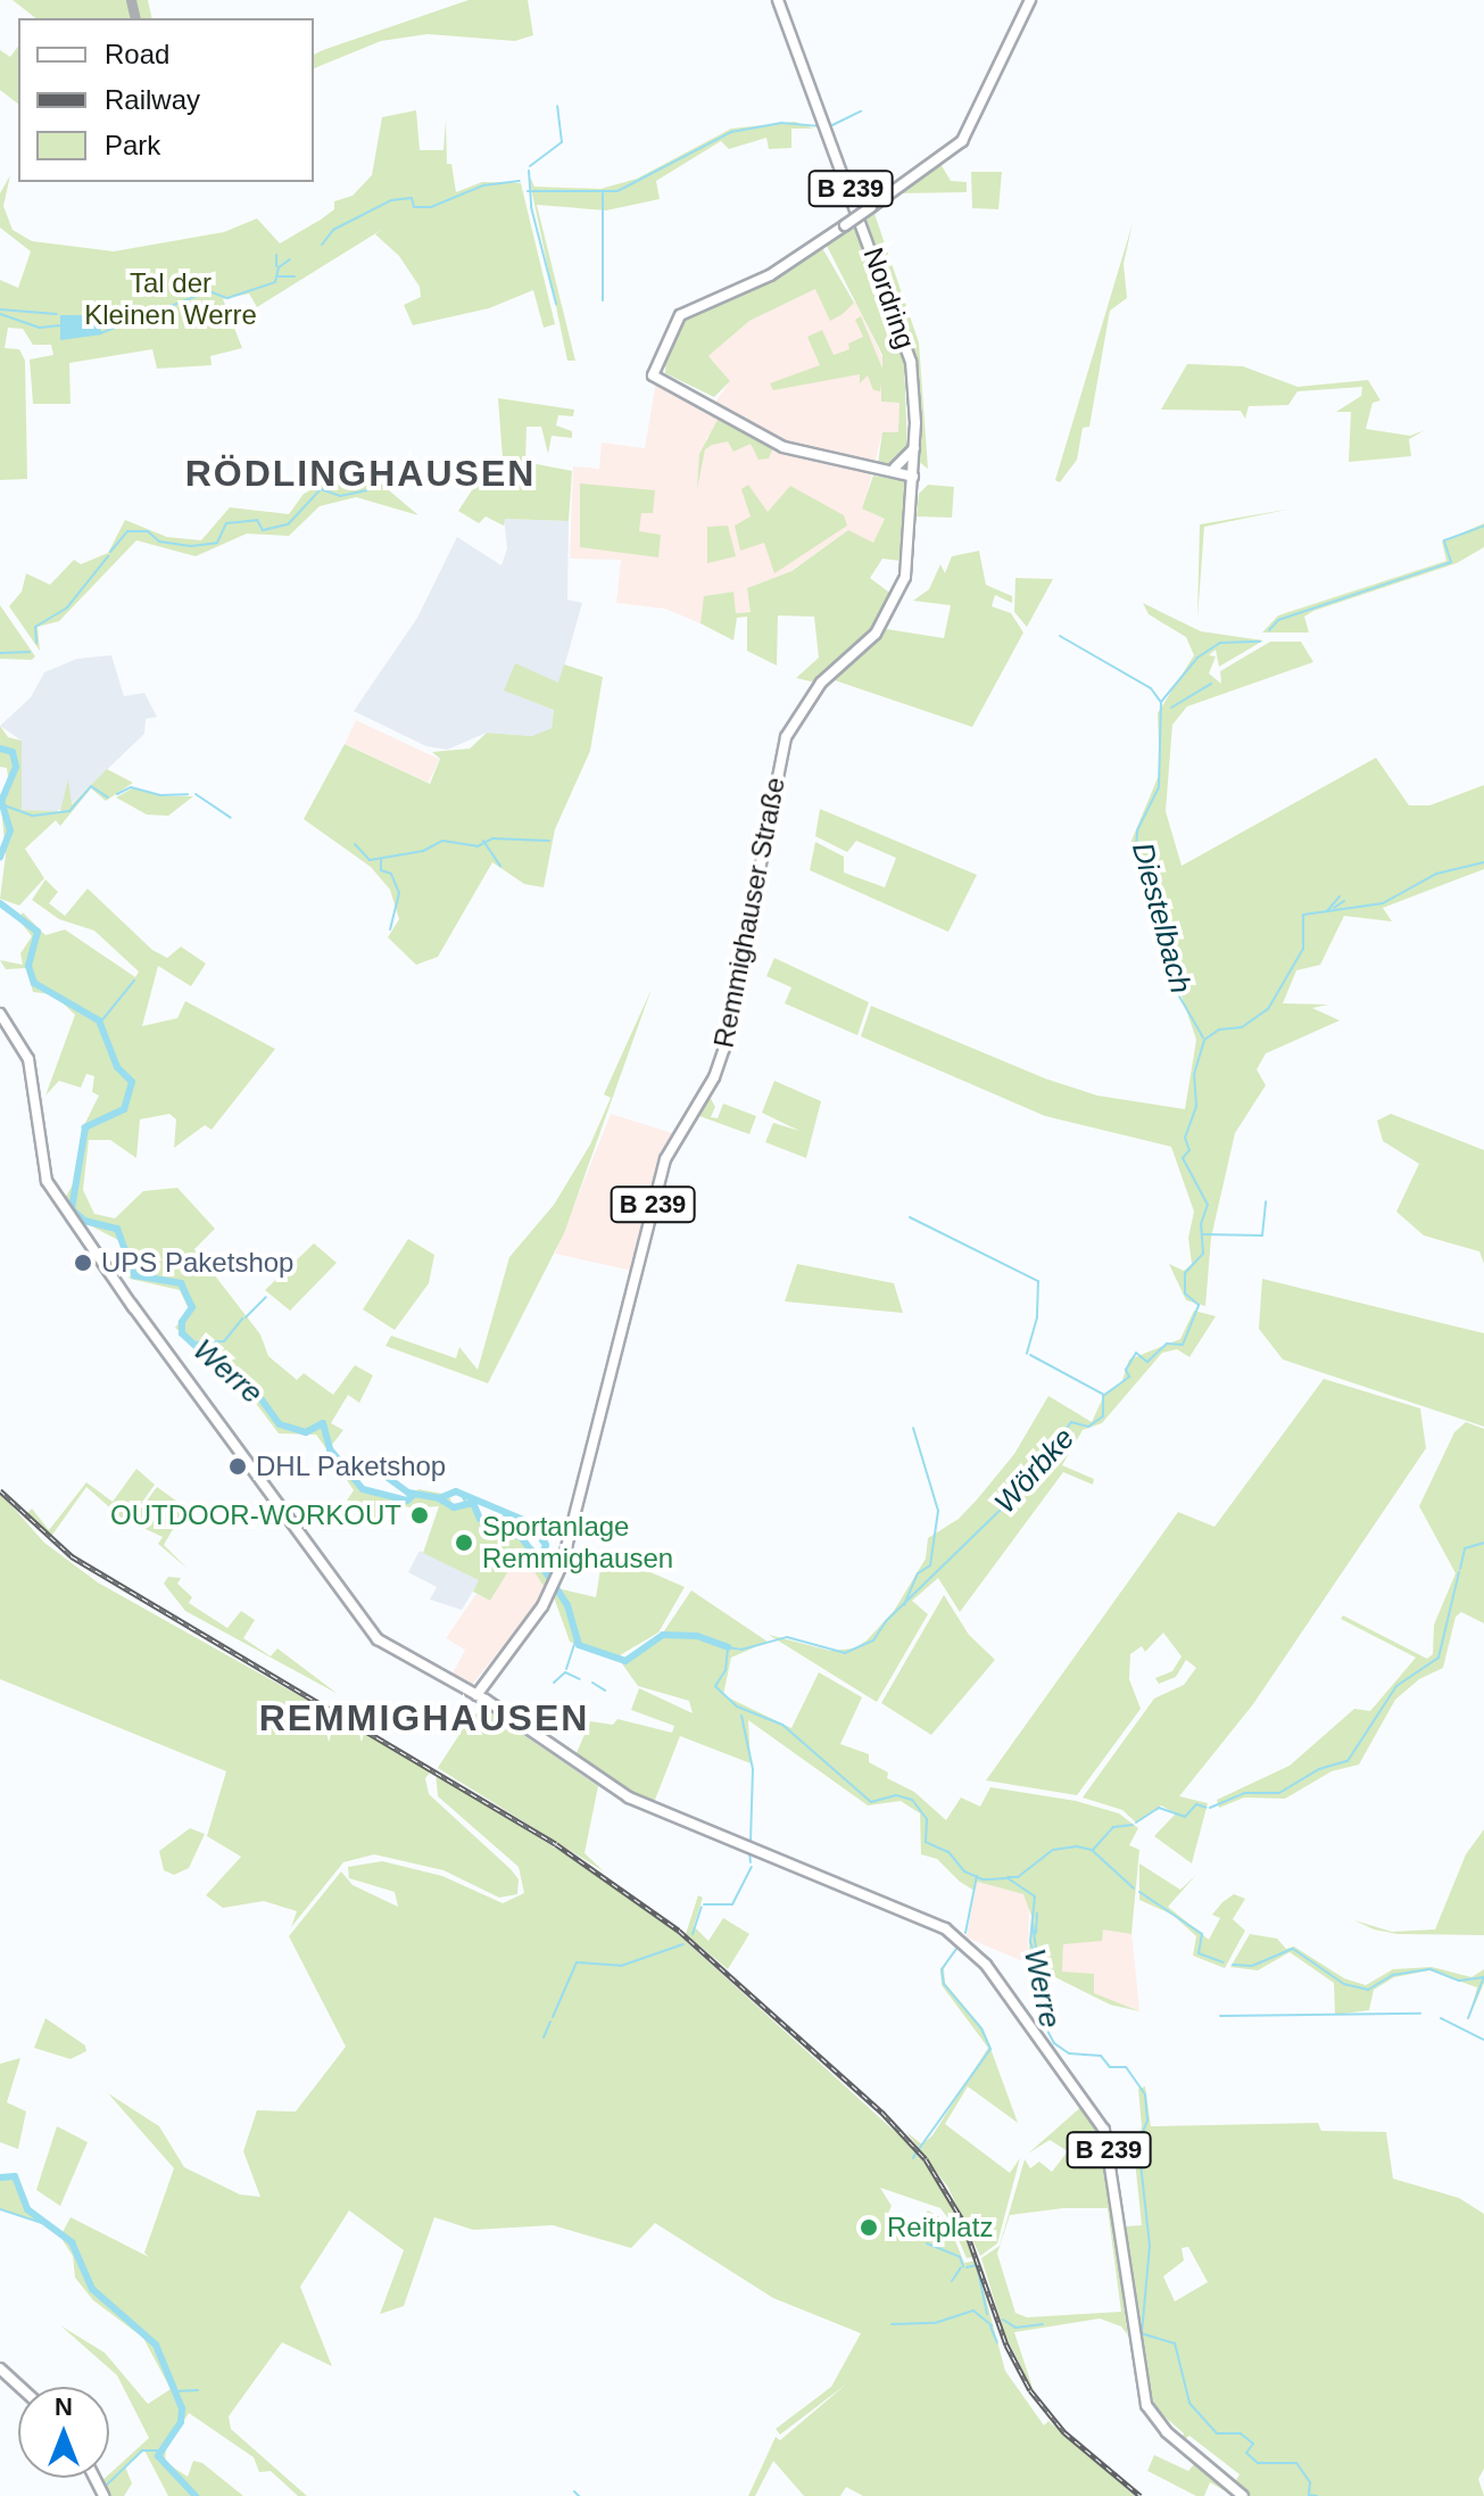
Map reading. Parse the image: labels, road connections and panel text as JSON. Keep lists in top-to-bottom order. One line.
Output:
{"streets":{"main road":["B 239","Nordring","Remmighauser Straße"]},"crossings":[["B 239","Nordring"],["B 239","Remmighauser Straße"]],"districts":["RÖDLINGHAUSEN","REMMIGHAUSEN"],"water":["Diestelbach","Werre","Wörbke"],"parks":["Tal der Kleinen Werre"],"places":["UPS Paketshop","DHL Paketshop","OUTDOOR-WORKOUT","Sportanlage Remmighausen","Reitplatz"],"legend":["Road","Railway","Park"],"north":"top"}
